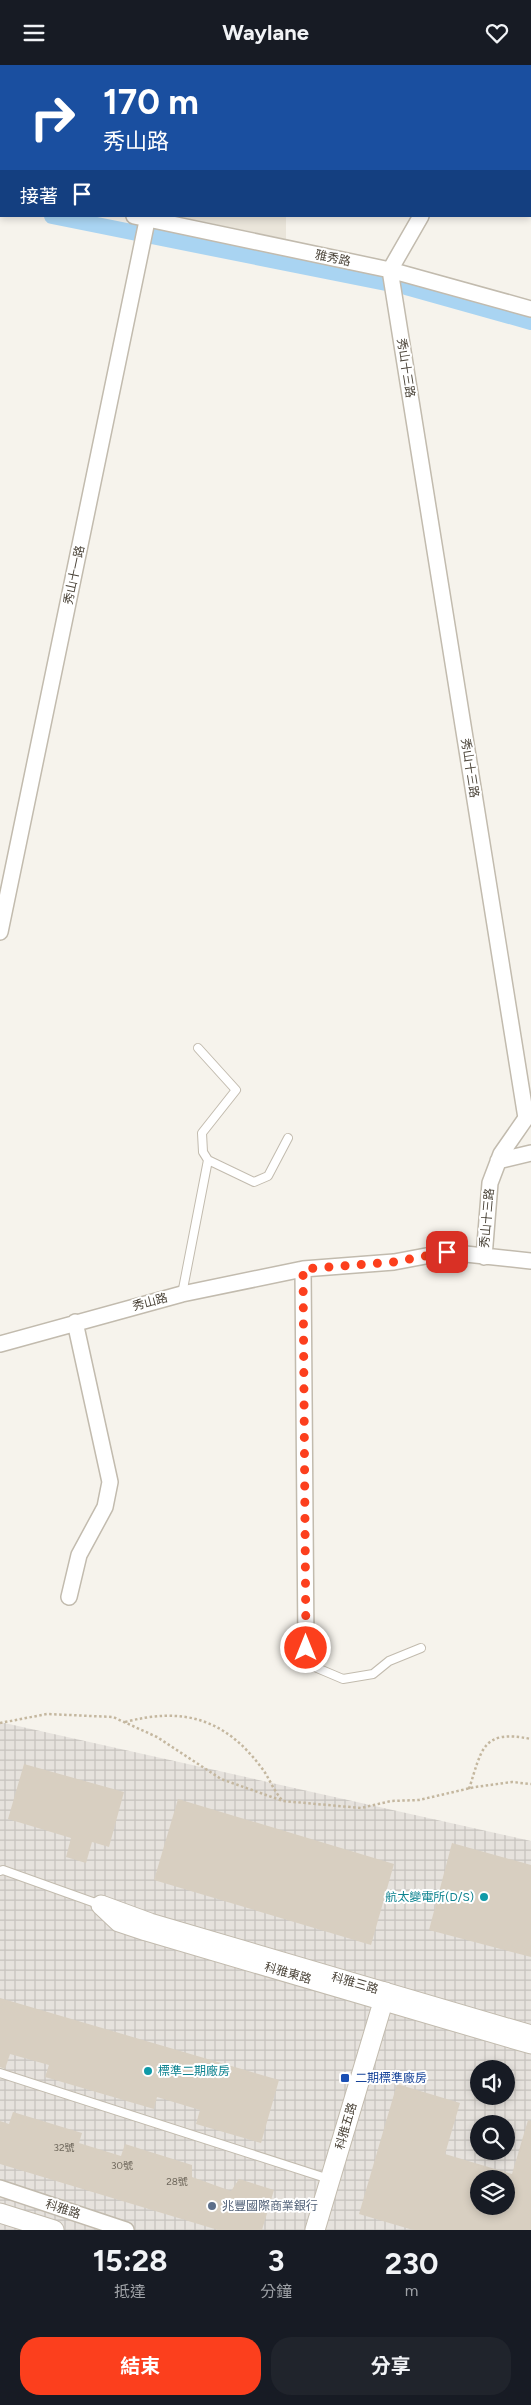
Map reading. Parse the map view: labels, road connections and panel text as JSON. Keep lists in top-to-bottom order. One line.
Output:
{"streets":{"street":["雅秀路","秀山十三路","秀山十一路","秀山路","科雅東路","科雅三路","科雅五路","科雅路"]},"crossings":[["雅秀路","秀山十三路"],["雅秀路","秀山十一路"],["秀山十三路","秀山路"],["科雅東路","科雅三路"],["科雅東路","科雅五路"],["科雅三路","科雅五路"]],"places":{"other":["航太變電所(D/S)","標準二期廠房","兆豐國際商業銀行"],"transit":["二期標準廠房"]},"house_numbers":["32號","30號","28號"],"page":{"header":"Waylane","turn":["170 m","秀山路"],"then":"接著","eta":["15:28","抵達","3","分鐘","230","m"],"buttons":["結束","分享"]}}
